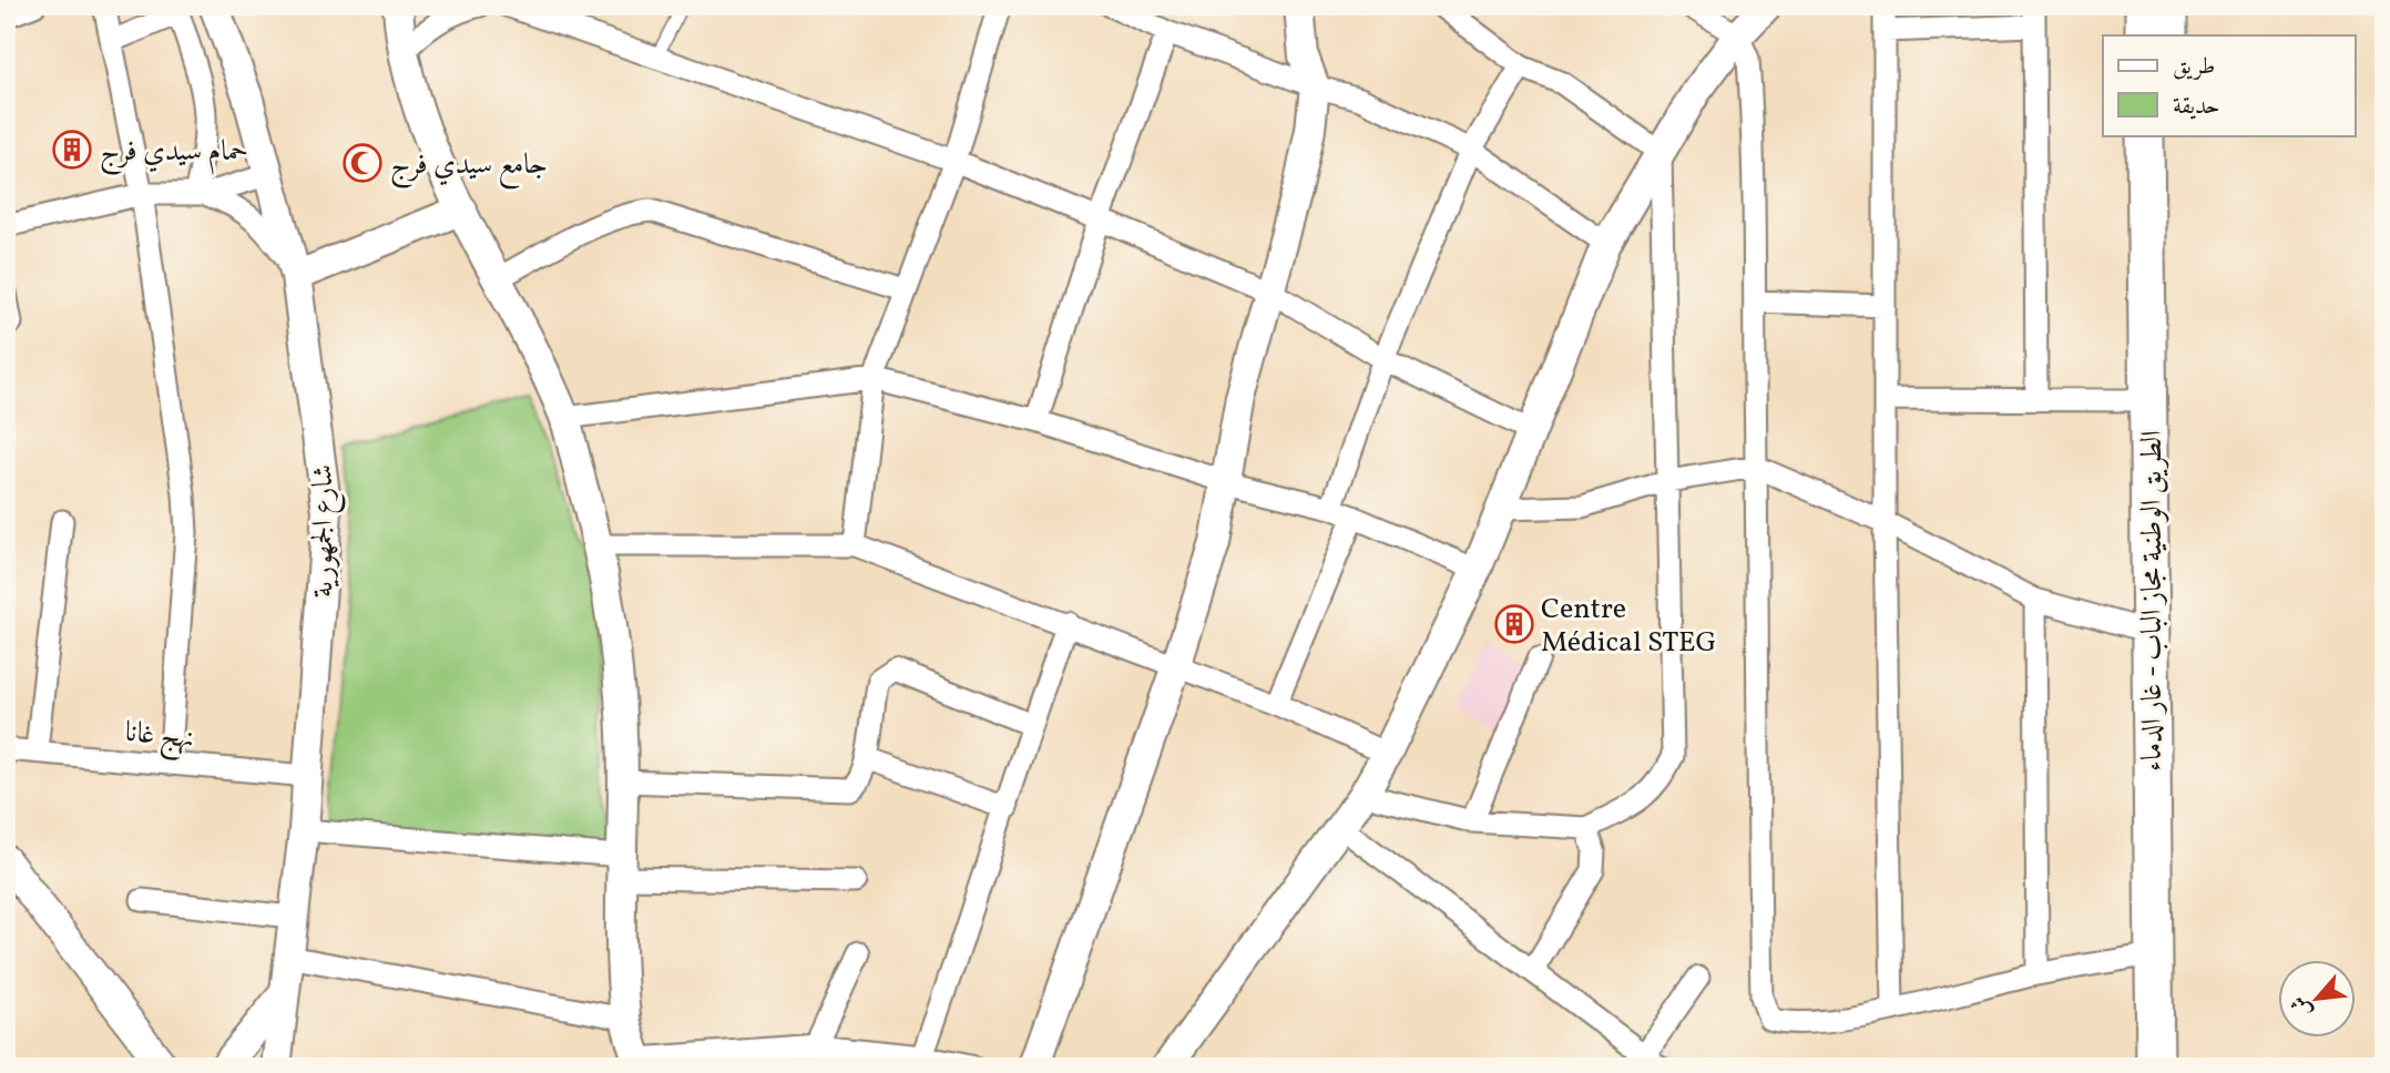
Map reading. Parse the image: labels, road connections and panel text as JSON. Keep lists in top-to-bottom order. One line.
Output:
{"streets":{"highway":["الطريق الوطنية مجاز الباب - غار الدماء"],"street":["شارع الجمهورية","نهج غانا"]},"crossings":[["شارع الجمهورية","نهج غانا"]],"places":{"building":["حمام سيدي فرج","Centre Médical STEG"],"mosque":["جامع سيدي فرج"]},"legend":["طريق","حديقة"],"north":"bottom left"}
